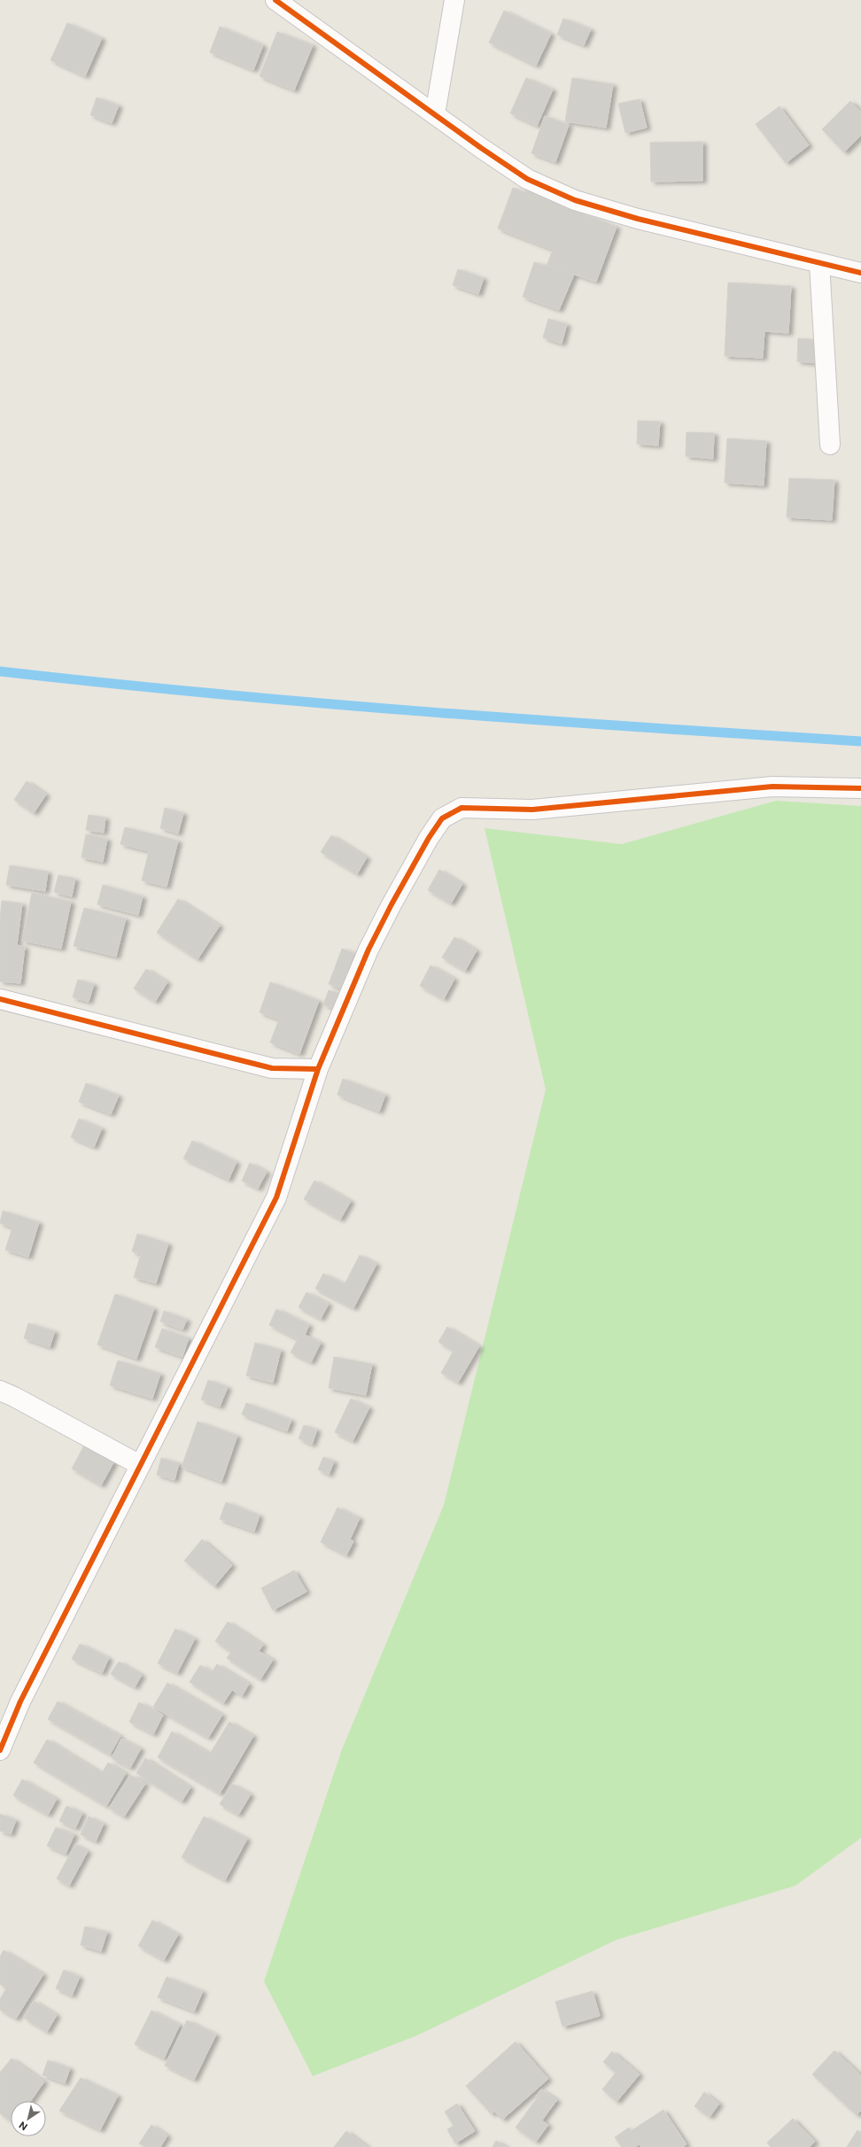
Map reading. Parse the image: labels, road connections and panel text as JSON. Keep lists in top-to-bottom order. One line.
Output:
{"north":"bottom left"}
